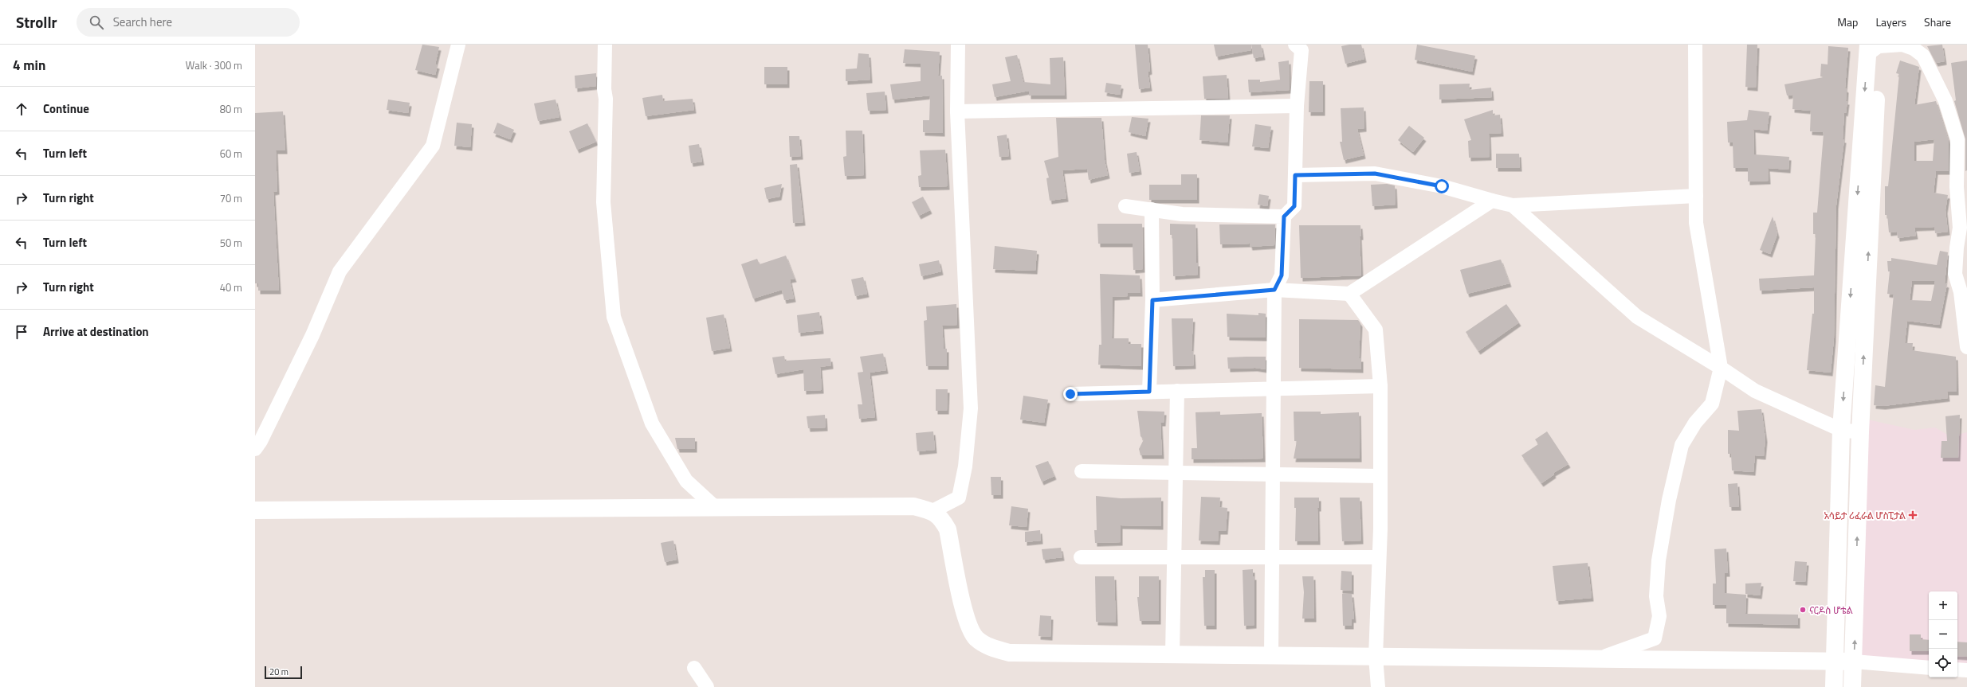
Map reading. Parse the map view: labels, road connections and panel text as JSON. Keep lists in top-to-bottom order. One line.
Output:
{"places":{"health":["አሳይታ ሪፈራል ሆስፒታል"],"other":["ናርዶስ ሆቴል"]},"scale_bar":"20 m","page":{"header":"Strollr","search":"Search here","nav":["Map","Layers","Share"],"heading":["4 min","Walk · 300 m"],"list":[["Continue","80 m"],["Turn left","60 m"],["Turn right","70 m"],["Turn left","50 m"],["Turn right","40 m"],"Arrive at destination"],"map_buttons":["+","−"],"scale":"20 m"}}
